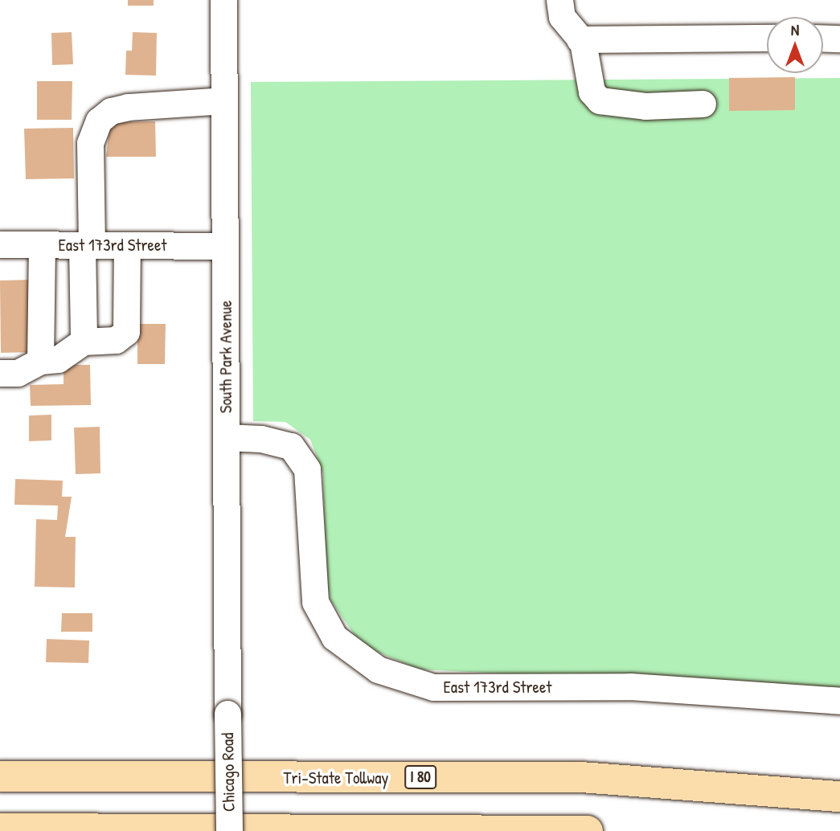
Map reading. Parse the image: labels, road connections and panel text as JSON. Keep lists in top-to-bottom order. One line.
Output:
{"streets":{"highway":["I 80","Tri-State Tollway"],"street":["East 173rd Street","South Park Avenue","Chicago Road"]},"crossings":[["East 173rd Street","South Park Avenue"],["South Park Avenue","Chicago Road"]],"north":"top"}
